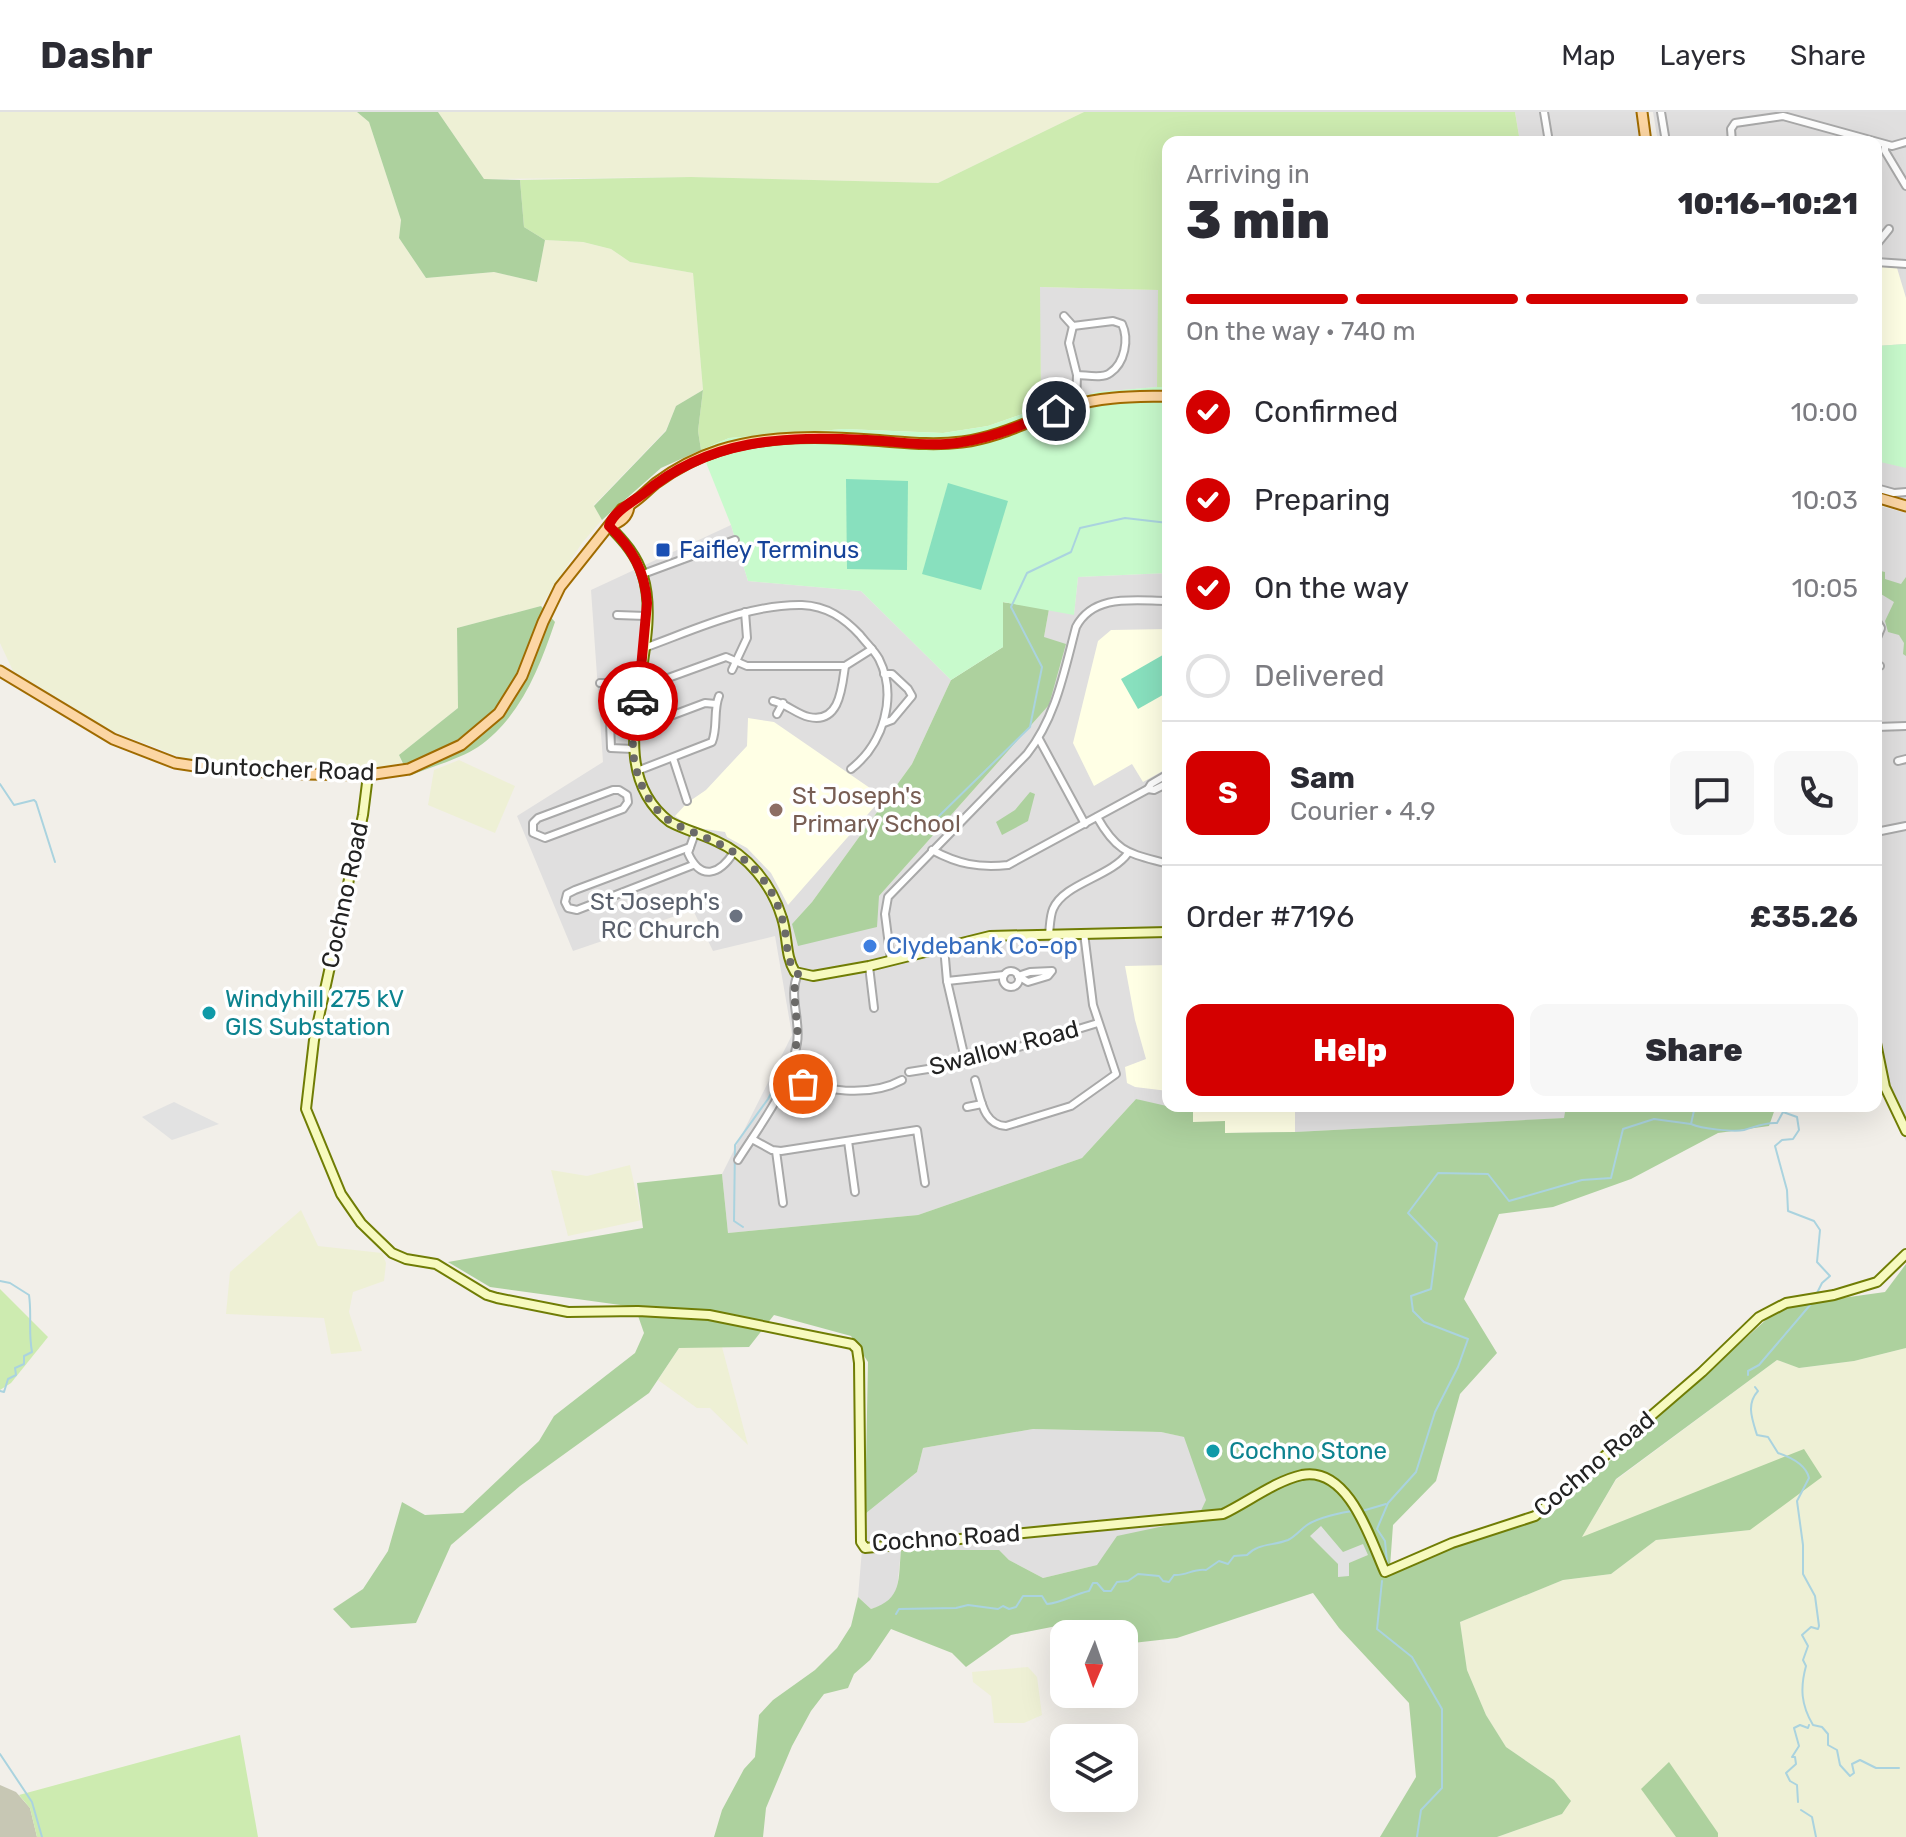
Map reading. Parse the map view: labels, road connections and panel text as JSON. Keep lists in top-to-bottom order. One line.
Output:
{"streets":{"main road":["Duntocher Road"],"street":["Cochno Road","Swallow Road"]},"crossings":[["Duntocher Road","Cochno Road"]],"places":{"transit":["Faifley Terminus"],"other":["St Joseph's Primary School","St Joseph's RC Church","Clydebank Co-op","Windyhill 275 kV GIS Substation","Cochno Stone"]},"north":"bottom","page":{"header":"Dashr","nav":["Map","Layers","Share"],"heading":["3 min","Arriving in","10:16–10:21"],"panel":["Sam","Courier · 4.9","Order #7196","£35.26"],"bar":"On the way · 740 m","list":[["Confirmed","10:00"],["Preparing","10:03"],["On the way","10:05"],"Delivered"],"round":"S","buttons":["Help","Share"]}}
